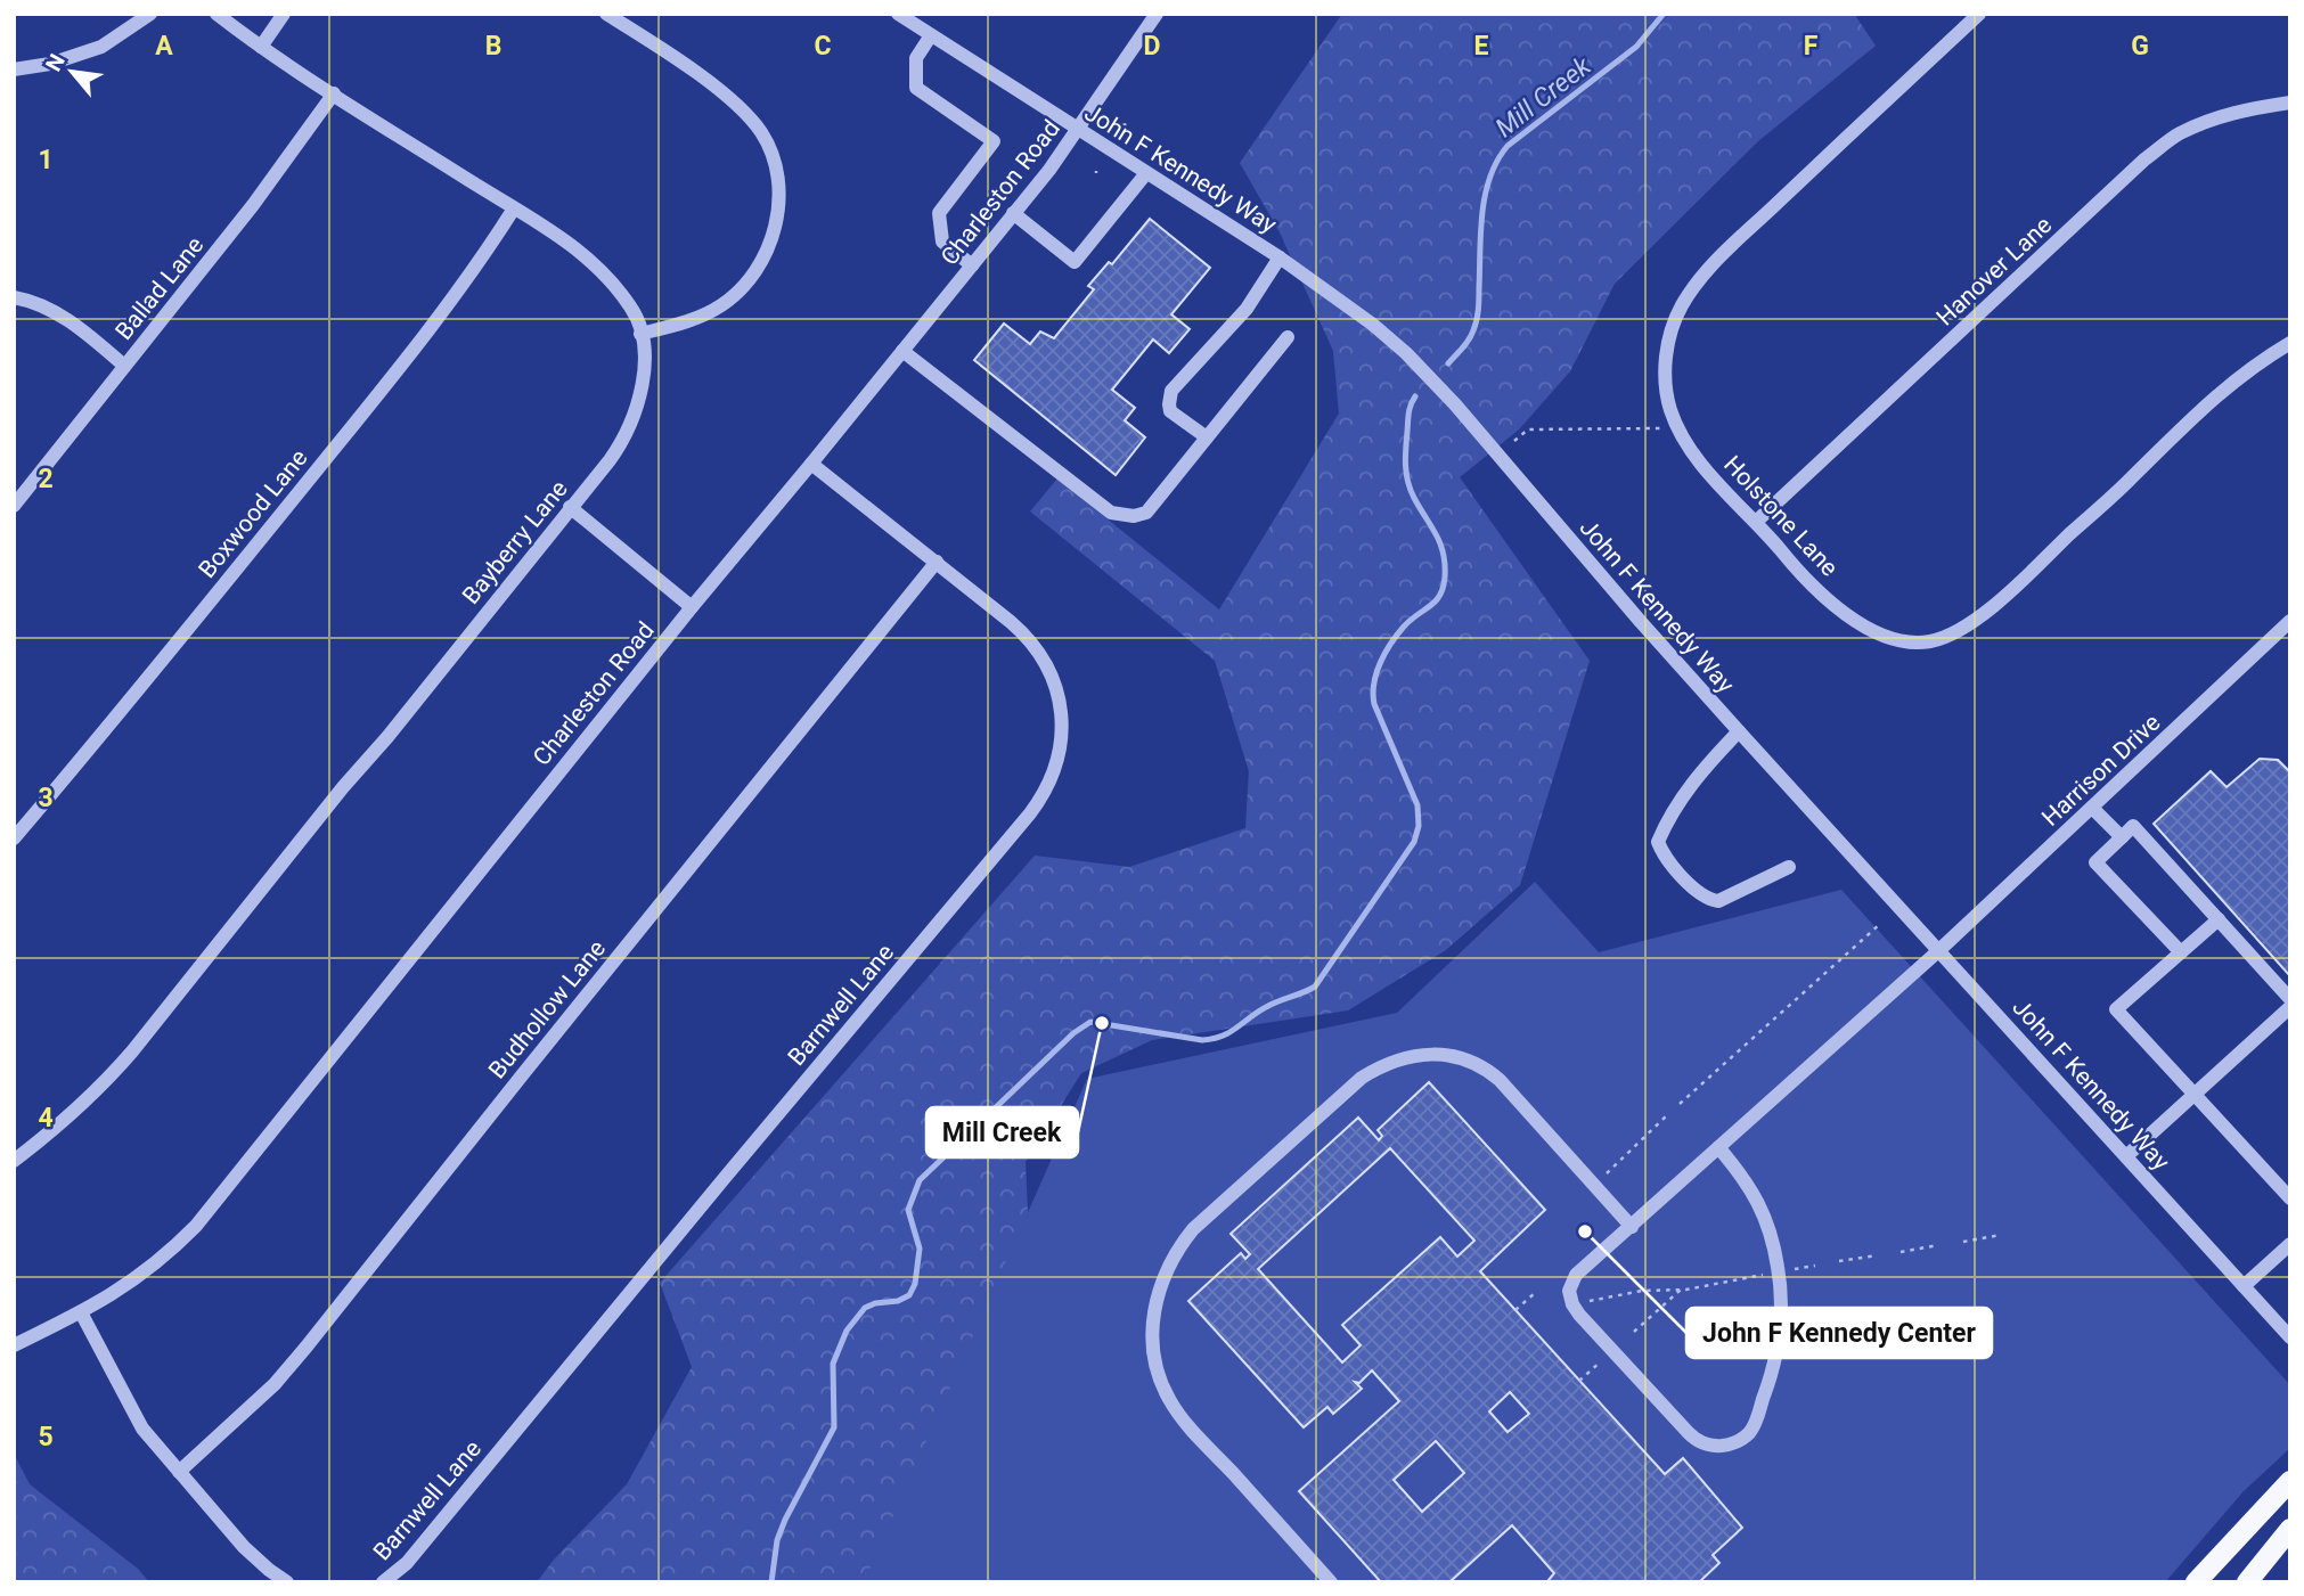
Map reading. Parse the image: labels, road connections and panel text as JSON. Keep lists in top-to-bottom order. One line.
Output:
{"streets":{"street":["John F Kennedy Way","Charleston Road","Hanover Lane","Ballad Lane","Boxwood Lane","Holstone Lane","Bayberry Lane","Harrison Drive","Barnwell Lane","Budhollow Lane"]},"crossings":[["John F Kennedy Way","Charleston Road"],["John F Kennedy Way","Harrison Drive"],["Charleston Road","Barnwell Lane"],["Hanover Lane","Holstone Lane"],["Ballad Lane","Bayberry Lane"],["Boxwood Lane","Bayberry Lane"],["Barnwell Lane","Budhollow Lane"]],"water":["Mill Creek"],"places":["Mill Creek","John F Kennedy Center"],"north":"top left","grid":{"columns":["A","B","C","D","E","F","G"],"rows":["1","2","3","4","5"]}}
